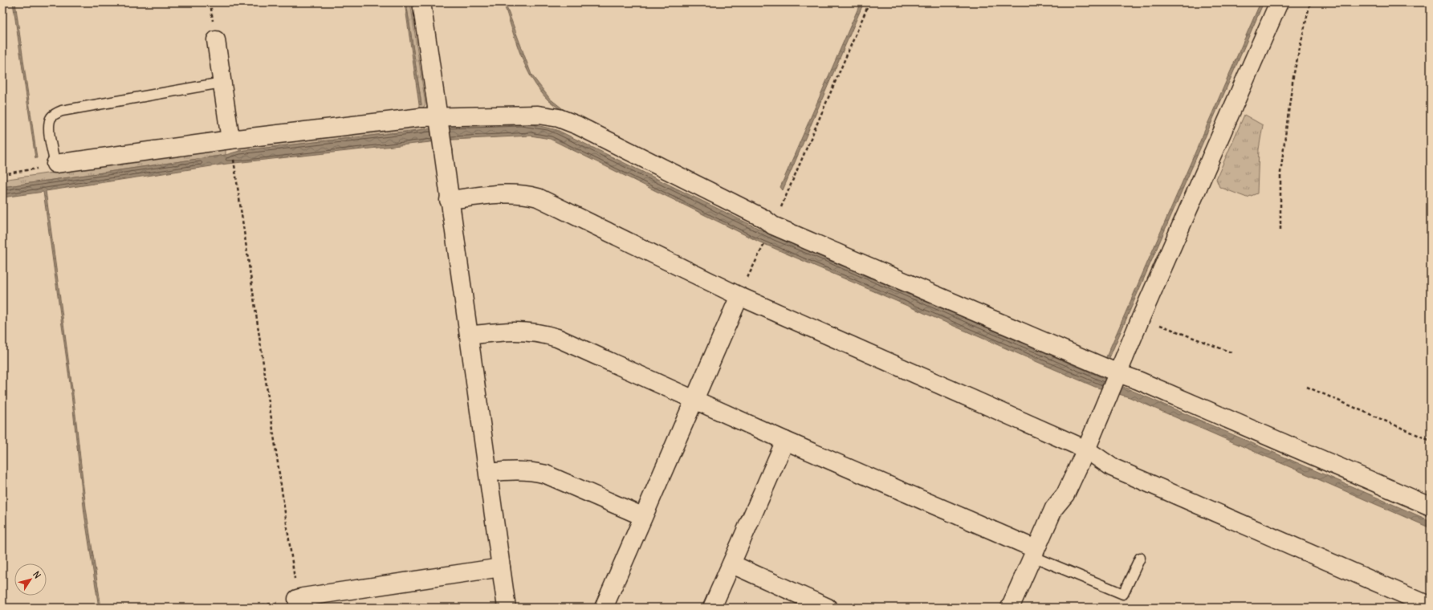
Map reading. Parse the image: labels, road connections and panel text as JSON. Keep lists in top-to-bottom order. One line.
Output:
{"north":"top right"}
